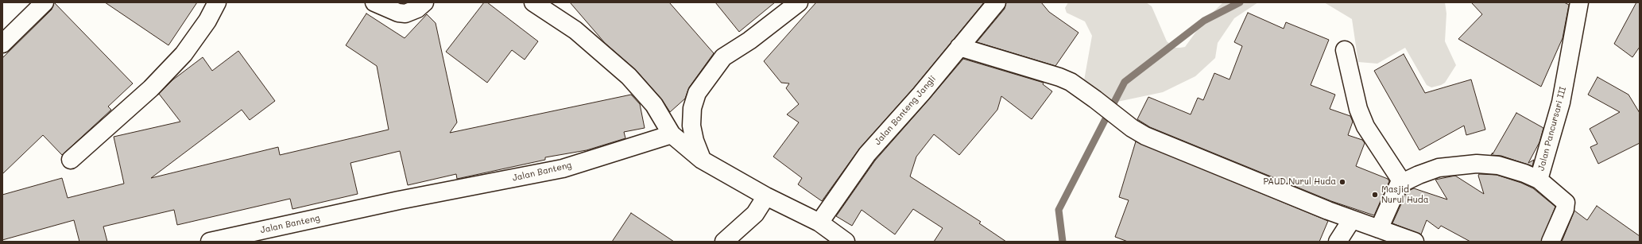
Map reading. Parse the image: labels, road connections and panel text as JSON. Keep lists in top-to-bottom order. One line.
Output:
{"streets":{"street":["Jalan Banteng Jangli","Jalan Pancursari III","Jalan Banteng"]},"places":["PAUD Nurul Huda","Masjid Nurul Huda"]}
